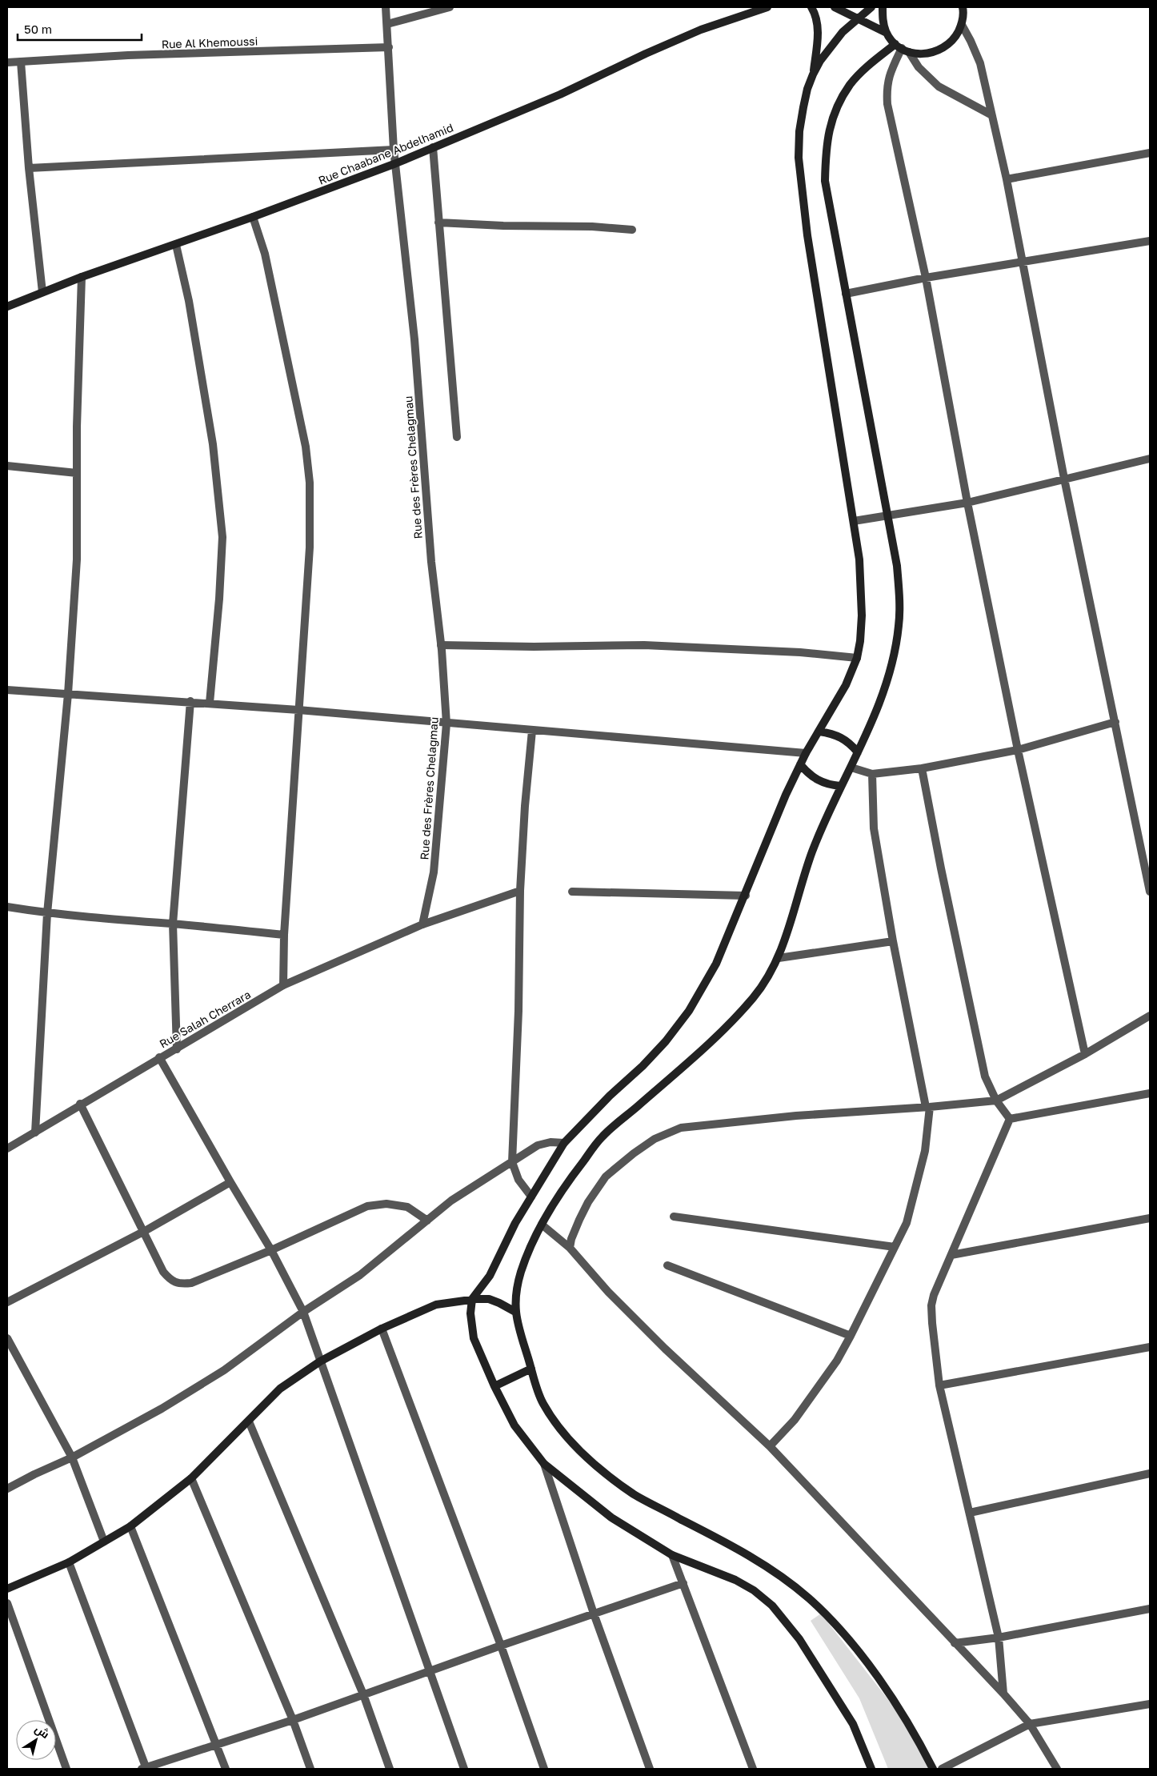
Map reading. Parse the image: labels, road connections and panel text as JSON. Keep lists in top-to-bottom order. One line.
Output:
{"streets":{"main road":["Rue Chaabane Abdelhamid"],"street":["Rue Al Khemoussi","Rue des Frères Chelagmau","Rue Salah Cherrara"]},"crossings":[["Rue Al Khemoussi","Rue des Frères Chelagmau"],["Rue Chaabane Abdelhamid","Rue des Frères Chelagmau"],["Rue des Frères Chelagmau","Rue Salah Cherrara"]],"scale_bar":"50 m","north":"top right"}
